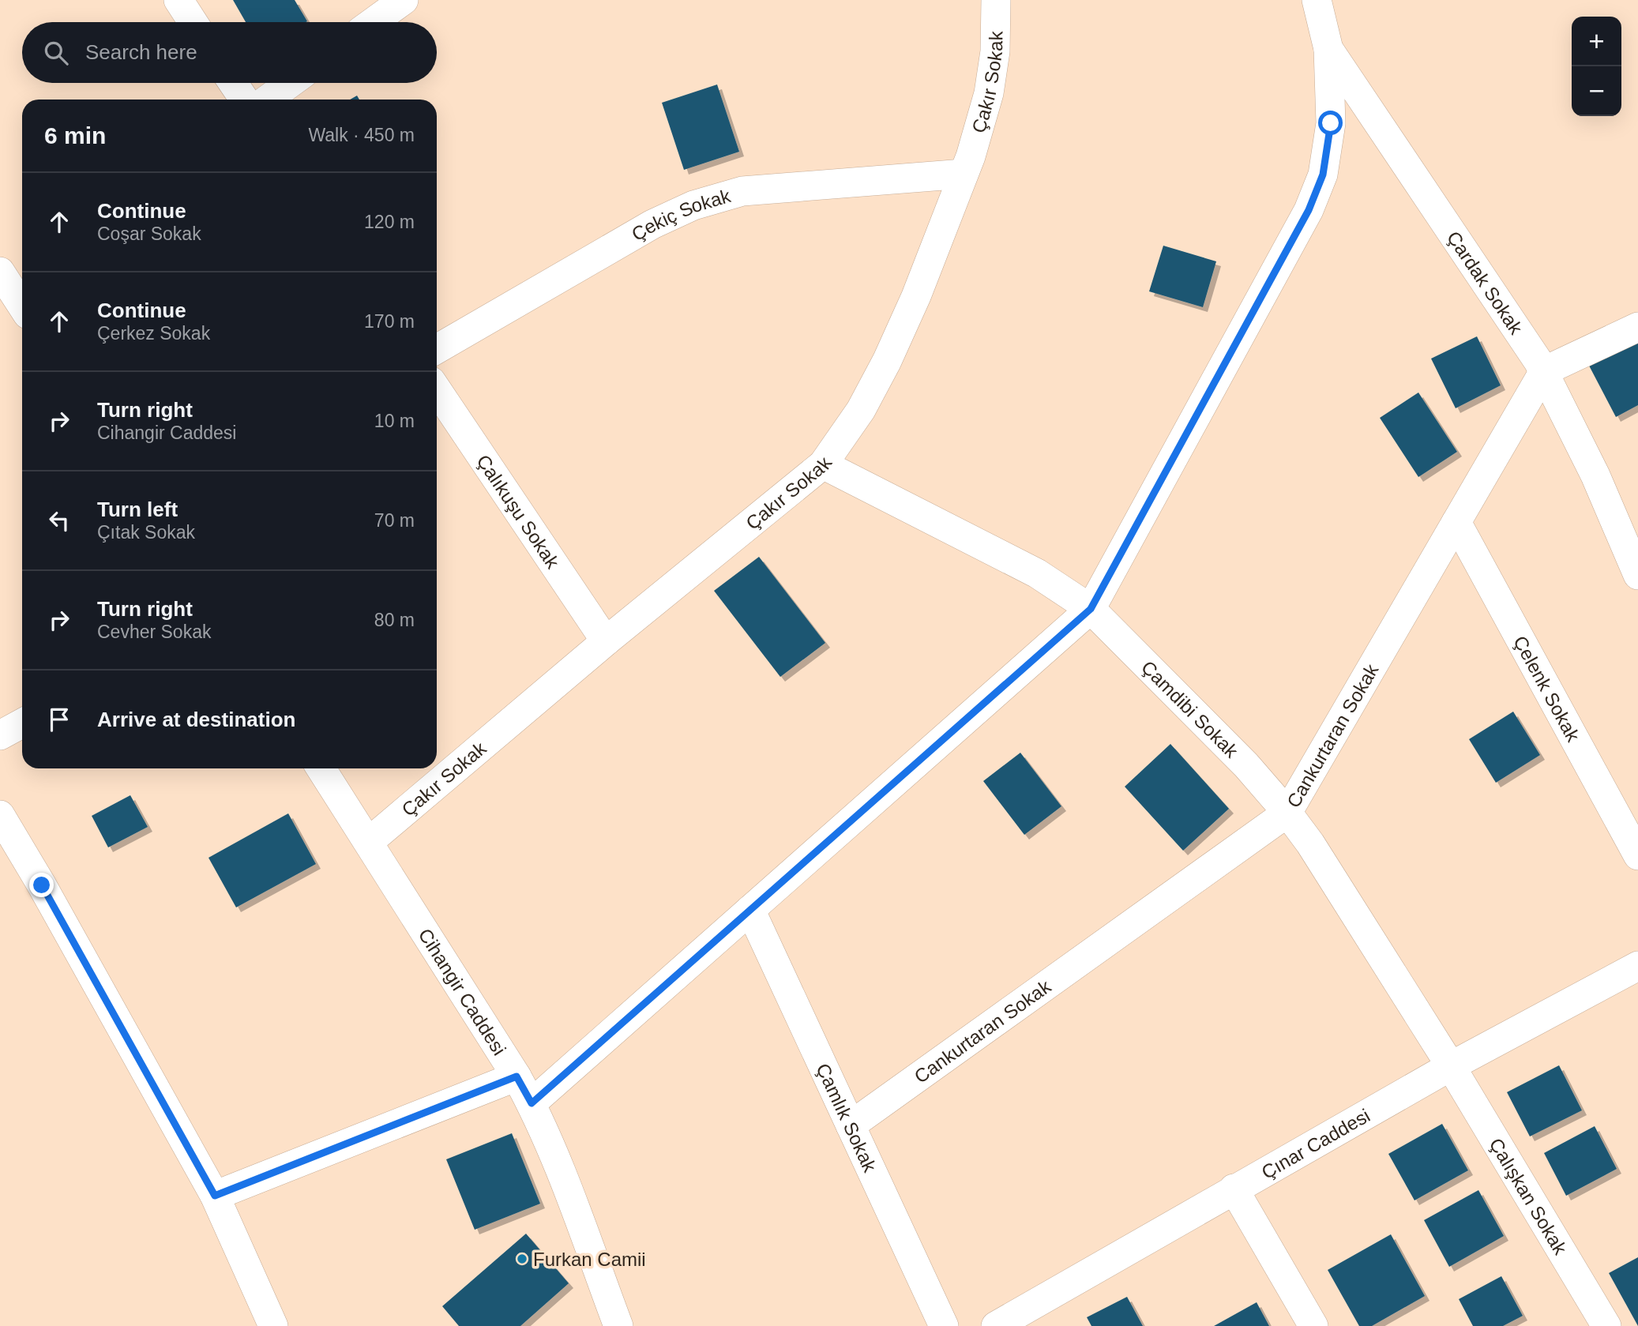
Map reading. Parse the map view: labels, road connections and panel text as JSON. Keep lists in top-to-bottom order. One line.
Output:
{"streets":{"street":["Çakır Sokak","Çekiç Sokak","Çardak Sokak","Çalıkuşu Sokak","Çelenk Sokak","Çamdibi Sokak","Cankurtaran Sokak","Cihangir Caddesi","Çamlık Sokak","Çınar Caddesi","Çalışkan Sokak"]},"crossings":[["Çakır Sokak","Çekiç Sokak"],["Çakır Sokak","Çalıkuşu Sokak"],["Çakır Sokak","Çamdibi Sokak"],["Çakır Sokak","Cihangir Caddesi"],["Çardak Sokak","Cankurtaran Sokak"],["Çelenk Sokak","Cankurtaran Sokak"],["Çamdibi Sokak","Cankurtaran Sokak"],["Çamdibi Sokak","Çınar Caddesi"],["Çamdibi Sokak","Çalışkan Sokak"],["Cankurtaran Sokak","Çamlık Sokak"],["Çınar Caddesi","Çalışkan Sokak"]],"places":["Furkan Camii"],"page":{"map_buttons":["+","−"],"search":"Search here","heading":["6 min","Walk · 450 m"],"list":[["Continue","Coşar Sokak","120 m"],["Continue","Çerkez Sokak","170 m"],["Turn right","Cihangir Caddesi","10 m"],["Turn left","Çıtak Sokak","70 m"],["Turn right","Cevher Sokak","80 m"],"Arrive at destination"]}}
